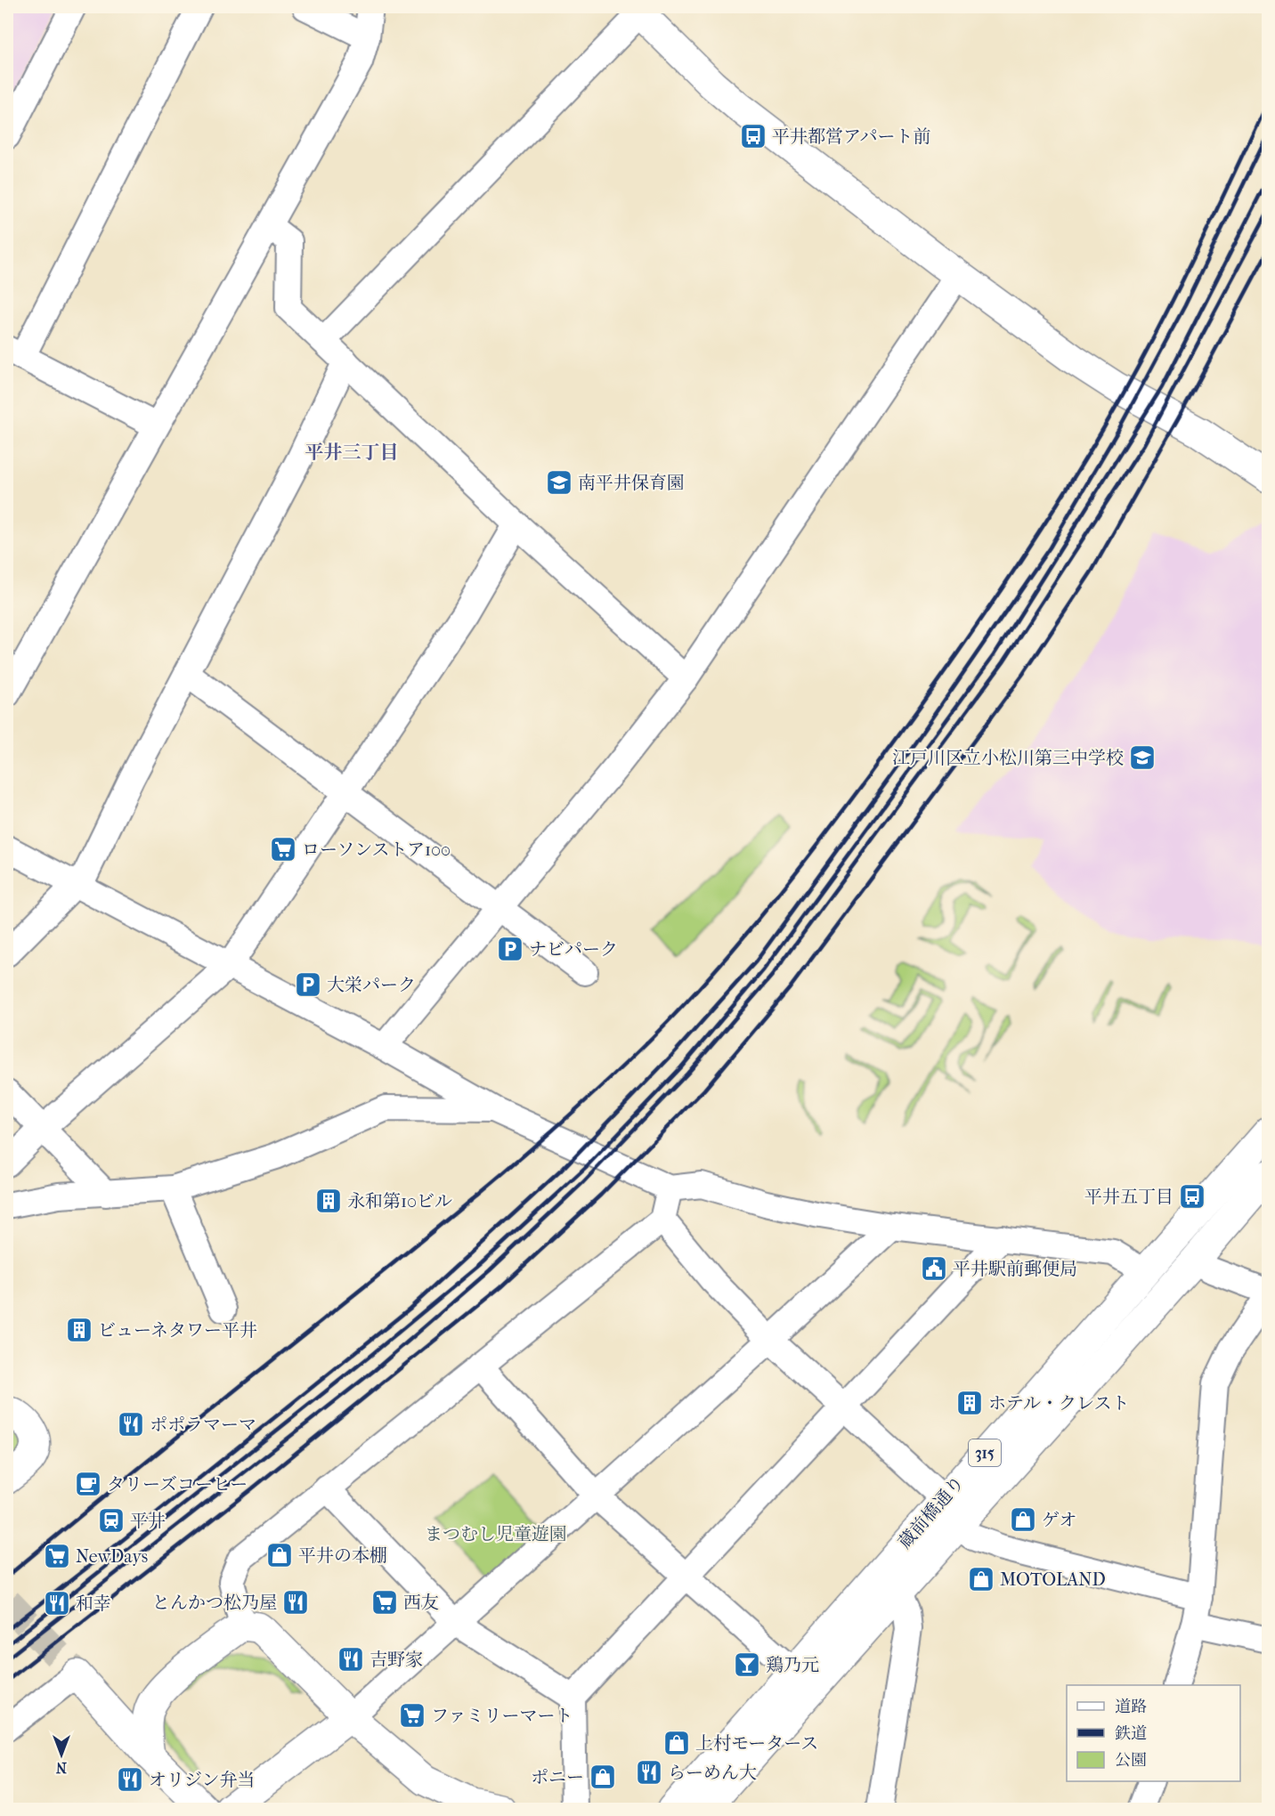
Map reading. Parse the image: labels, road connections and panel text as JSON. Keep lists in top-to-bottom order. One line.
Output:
{"streets":{"street":["315","蔵前橋通り"]},"districts":["平井三丁目"],"parks":["まつむし児童遊園"],"places":{"bus stop":["平井都営アパート前","平井五丁目"],"school or university":["南平井保育園","江戸川区立小松川第三中学校"],"supermarket":["ローソンストア100","NewDays","西友","ファミリーマート"],"parking":["ナビパーク","大栄パーク"],"building":["永和第10ビル","ビューネタワー平井","ホテル・クレスト"],"public building":["平井駅前郵便局"],"restaurant":["ポポラマーマ","とんかつ松乃屋","和幸","吉野家","らーめん大","オリジン弁当"],"cafe":["タリーズコーヒー"],"shop":["ゲオ","平井の本棚","MOTOLAND","上村モータース","ポニー"],"station":["平井"],"bar":["鶏乃元"]},"legend":["道路","鉄道","公園"],"north":"bottom"}
